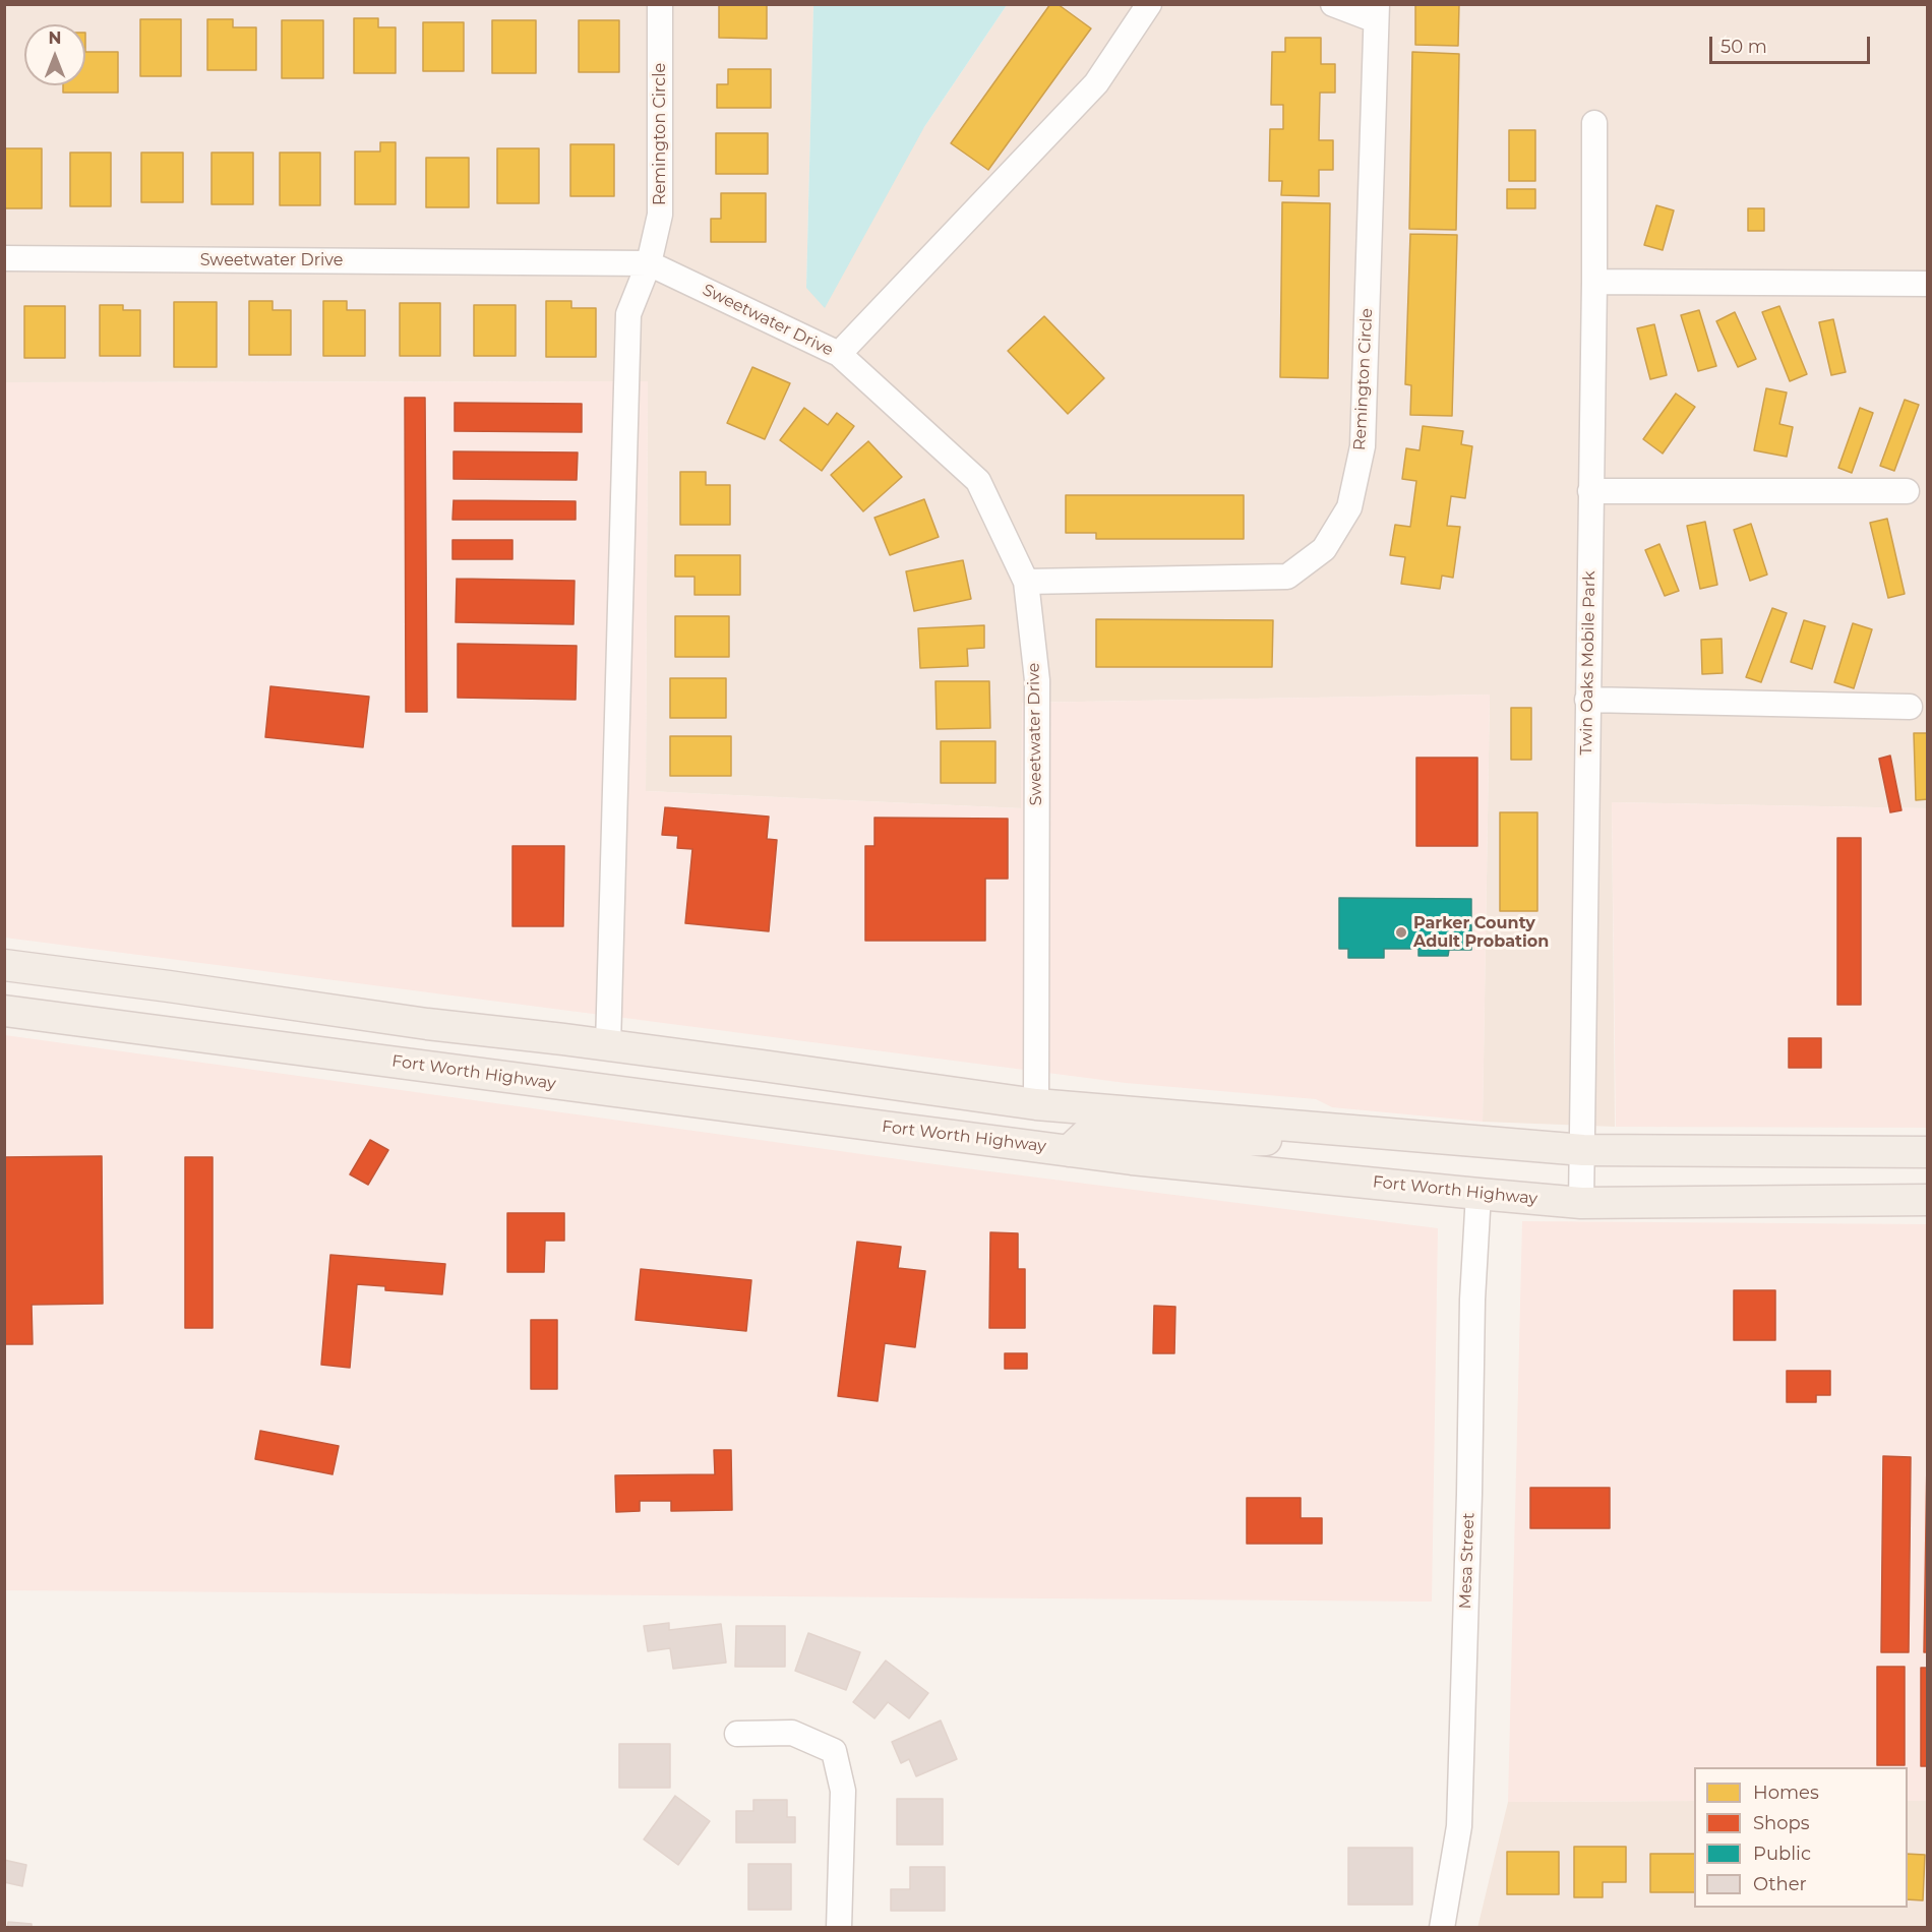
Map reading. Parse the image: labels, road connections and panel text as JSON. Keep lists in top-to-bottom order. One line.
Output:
{"streets":{"main road":["Fort Worth Highway"],"street":["Remington Circle","Sweetwater Drive","Twin Oaks Mobile Park","Mesa Street"]},"crossings":[["Remington Circle","Sweetwater Drive"],["Twin Oaks Mobile Park","Fort Worth Highway"],["Fort Worth Highway","Mesa Street"]],"places":["Parker County Adult Probation"],"legend":["Homes","Shops","Public","Other"],"scale_bar":"50 m","north":"top"}
